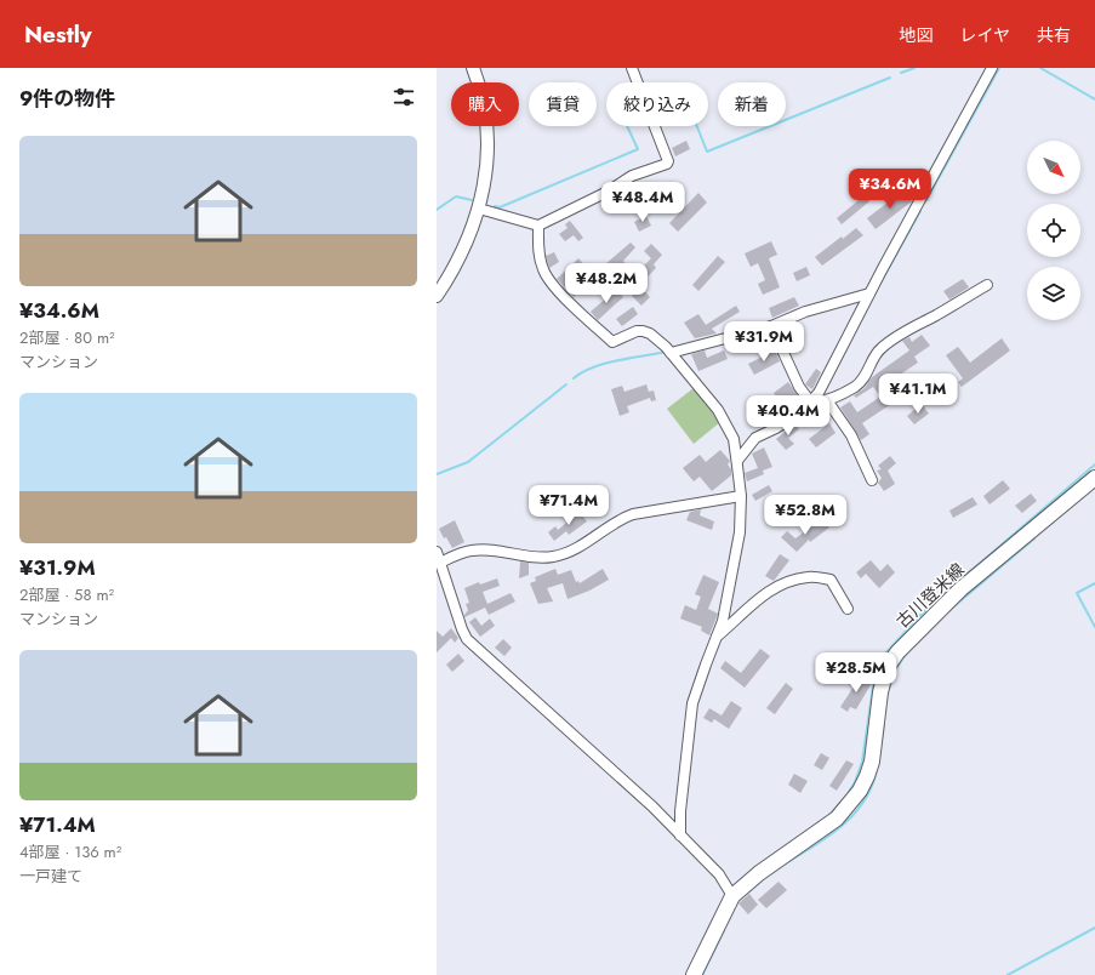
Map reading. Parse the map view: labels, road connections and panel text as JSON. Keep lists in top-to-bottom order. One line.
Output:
{"streets":{"main road":["古川登米線"]},"north":"bottom right","page":{"header":"Nestly","nav":["地図","レイヤ","共有"],"heading":"9件の物件","chip":["購入","賃貸","絞り込み","新着"],"list":[{"name":"¥34.6M","note":"2部屋 · 80 m² · マンション"},{"name":"¥31.9M","note":"2部屋 · 58 m² · マンション"},{"name":"¥71.4M","note":"4部屋 · 136 m² · 一戸建て"}],"price":["¥34.6M","¥48.4M","¥48.2M","¥31.9M","¥41.1M","¥40.4M","¥71.4M","¥52.8M","¥28.5M"]}}
